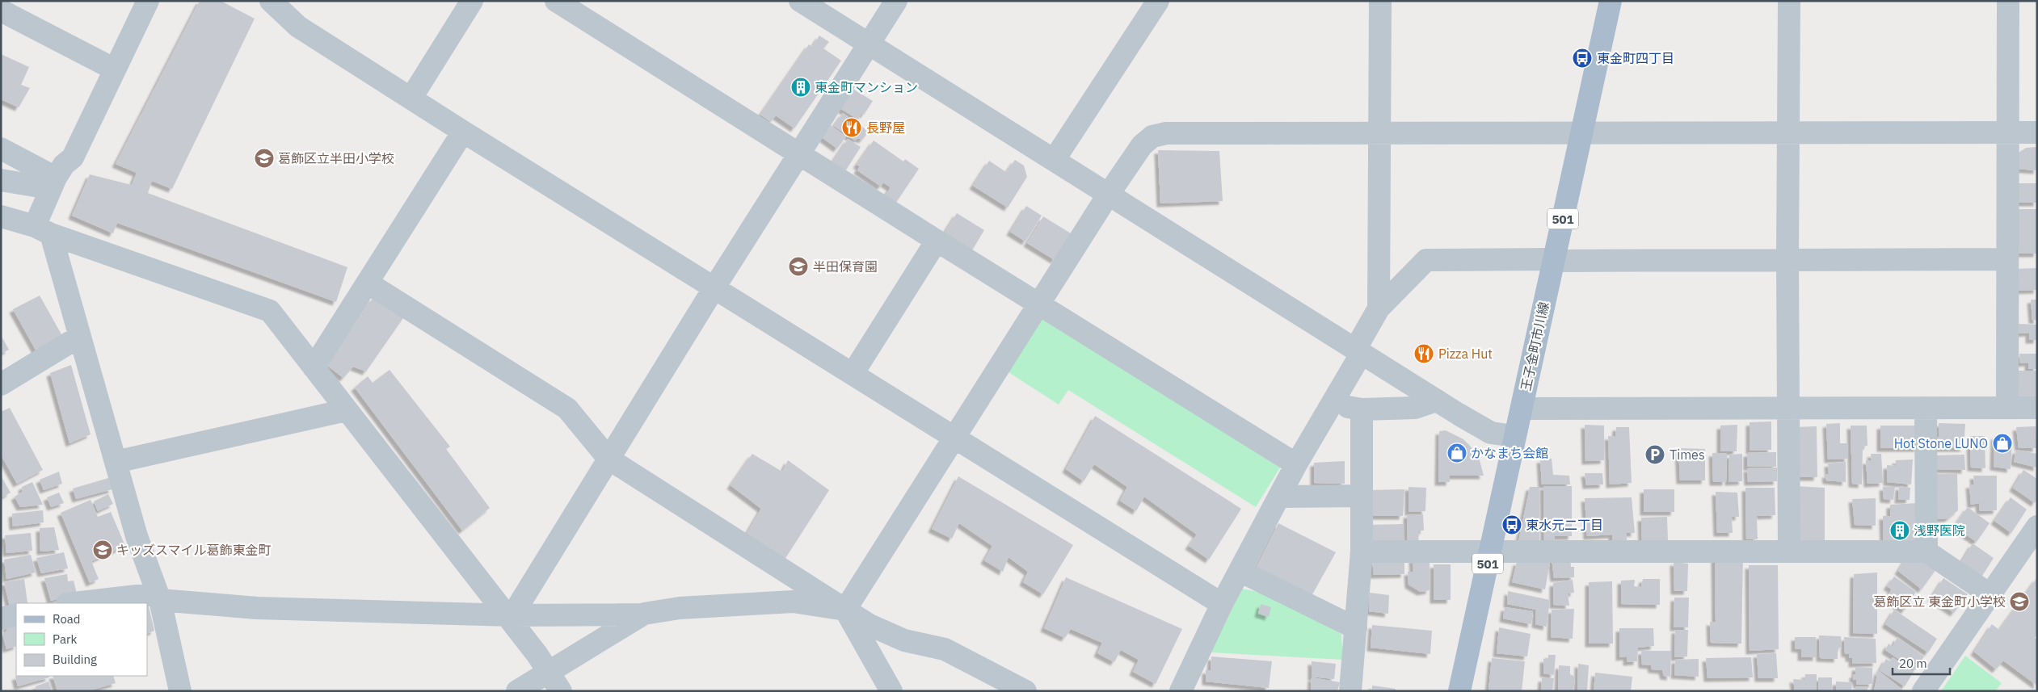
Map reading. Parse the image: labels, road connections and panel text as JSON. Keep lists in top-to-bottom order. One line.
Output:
{"streets":{"main road":["501","王子金町市川線"]},"places":{"bus stop":["東金町四丁目","東水元二丁目"],"building":["東金町マンション","浅野医院"],"restaurant":["長野屋","Pizza Hut"],"school or university":["葛飾区立半田小学校","半田保育園","キッズスマイル葛飾東金町","葛飾区立 東金町小学校"],"shop":["Hot Stone LUNO","かなまち会館"],"parking":["Times"]},"legend":["Road","Park","Building"],"scale_bar":"20 m"}
